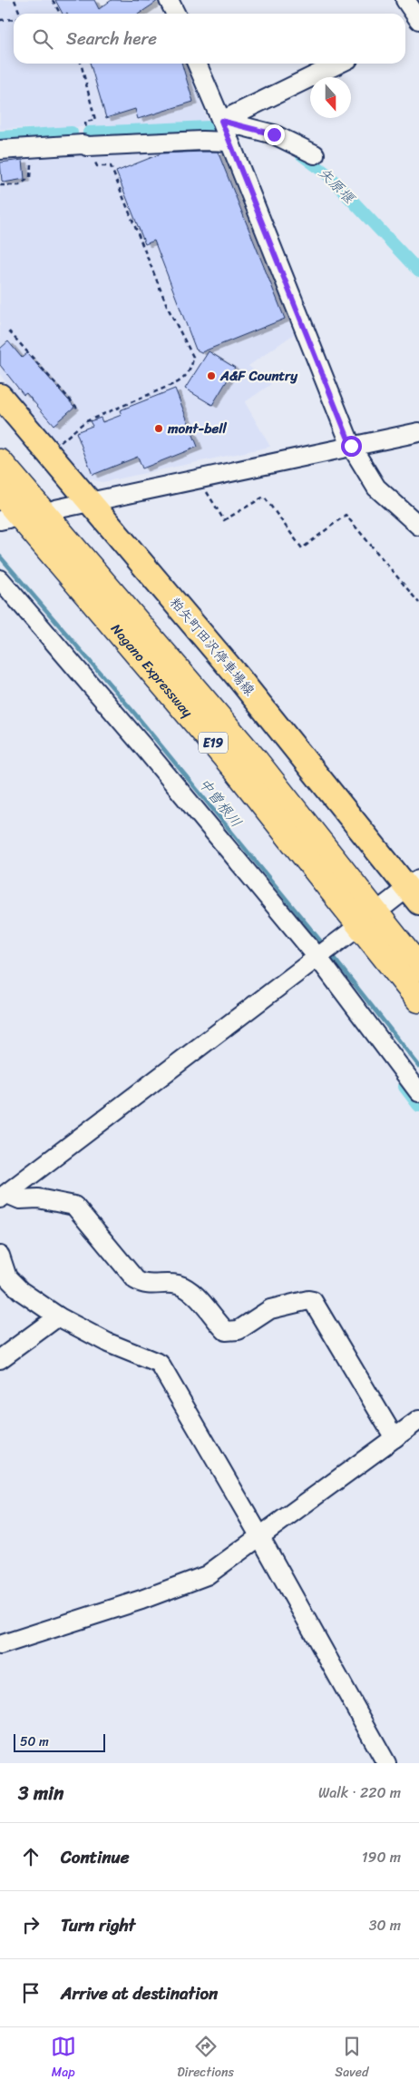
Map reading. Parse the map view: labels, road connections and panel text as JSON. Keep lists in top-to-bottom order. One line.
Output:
{"streets":{"highway":["Nagano Expressway","E19"],"main road":["粕矢町田沢停車場線"]},"water":["矢原堰","中曽根川"],"places":["A&F Country","mont-bell"],"scale_bar":"50 m","north":"bottom","page":{"search":"Search here","scale":"50 m","heading":["3 min","Walk · 220 m"],"list":[["Continue","190 m"],["Turn right","30 m"],"Arrive at destination"],"nav":["Map","Directions","Saved"]}}
